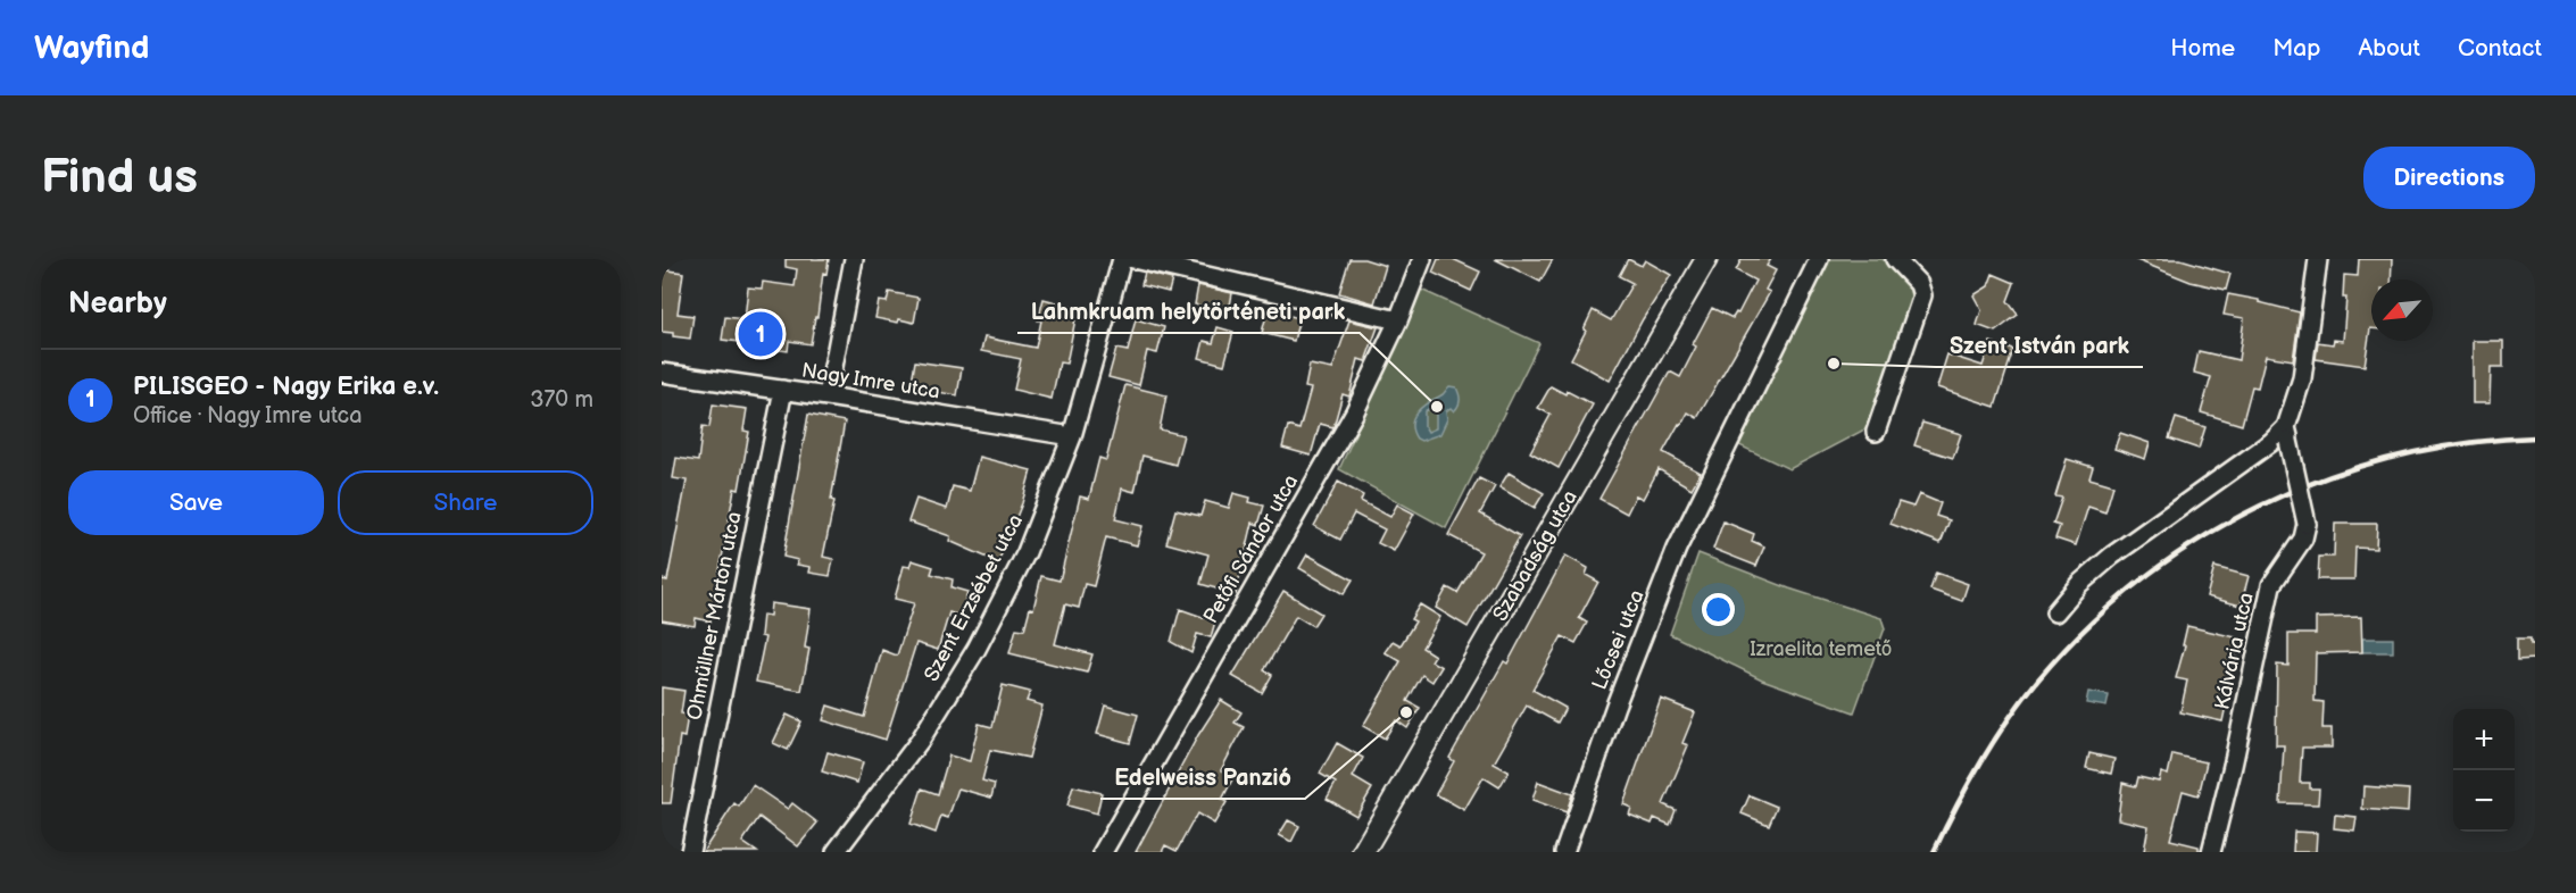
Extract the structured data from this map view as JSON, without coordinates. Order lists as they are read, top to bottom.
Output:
{
  "streets": {
    "street": [
      "Nagy Imre utca",
      "Petőfi Sándor utca",
      "Szabadság utca",
      "Szent Erzsébet utca",
      "Ohmüllner Márton utca",
      "Lőcsei utca",
      "Kálvária utca"
    ]
  },
  "crossings": [
    ["Nagy Imre utca", "Szent Erzsébet utca"],
    ["Nagy Imre utca", "Ohmüllner Márton utca"]
  ],
  "parks": ["Izraelita temető"],
  "places": ["Szent István park", "Lahmkruam helytörténeti park", "Edelweiss Panzió"],
  "north": "bottom left",
  "page": {
    "header": "Wayfind",
    "nav": [
      "Home",
      "Map",
      "About",
      "Contact"
    ],
    "buttons": [
      "Directions",
      ["Save", "Share"]
    ],
    "title": "Find us",
    "heading": "Nearby",
    "pins": "1",
    "list": [
      {
        "mark": "1",
        "name": "PILISGEO - Nagy Erika e.v.",
        "note": "Office · Nagy Imre utca",
        "value": "370 m"
      }
    ],
    "map_buttons": ["+", "−"]
  }
}
